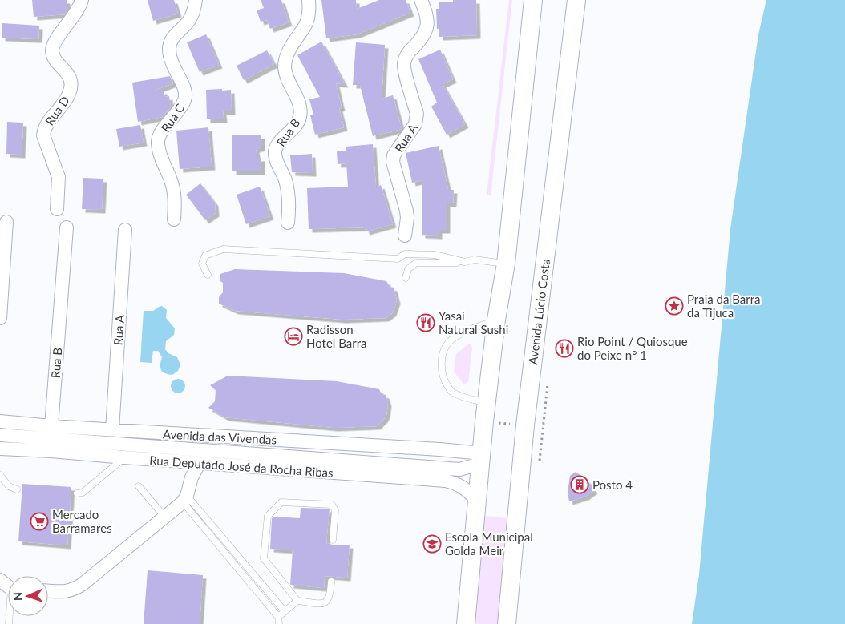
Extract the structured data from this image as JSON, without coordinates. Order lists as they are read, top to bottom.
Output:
{
  "streets": {
    "main road": ["Avenida Lúcio Costa"],
    "street": [
      "Rua D",
      "Rua C",
      "Rua B",
      "Rua A",
      "Avenida das Vivendas",
      "Rua Deputado José da Rocha Ribas"
    ]
  },
  "crossings": [
    ["Rua B", "Avenida das Vivendas"],
    ["Rua A", "Avenida das Vivendas"],
    ["Avenida das Vivendas", "Rua Deputado José da Rocha Ribas"]
  ],
  "places": {
    "place": ["Praia da Barra da Tijuca"],
    "restaurant": ["Yasai Natural Sushi", "Rio Point / Quiosque do Peixe n° 1"],
    "hotel": ["Radisson Hotel Barra"],
    "building": ["Posto 4"],
    "supermarket": ["Mercado Barramares"],
    "school or university": ["Escola Municipal Golda Meir"]
  },
  "north": "left"
}
